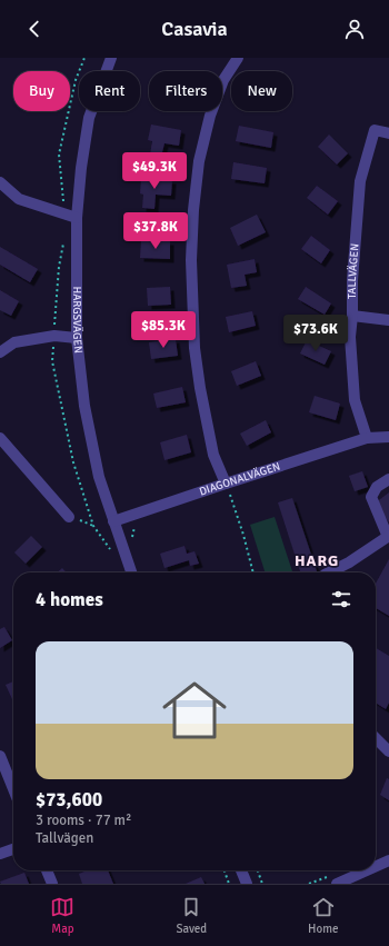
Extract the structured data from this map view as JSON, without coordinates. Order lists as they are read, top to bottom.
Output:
{
  "streets": {
    "street": ["TALLVÄGEN", "HARGSVÄGEN", "DIAGONALVÄGEN"]
  },
  "crossings": [
    ["TALLVÄGEN", "DIAGONALVÄGEN"],
    ["HARGSVÄGEN", "DIAGONALVÄGEN"]
  ],
  "districts": ["HARG"],
  "page": {
    "header": "Casavia",
    "chip": [
      "Buy",
      "Rent",
      "Filters",
      "New"
    ],
    "price": [
      "$49.3K",
      "$37.8K",
      "$85.3K",
      "$73.6K"
    ],
    "heading": "4 homes",
    "list": [
      {
        "name": "$73,600",
        "note": "3 rooms · 77 m² · Tallvägen"
      }
    ],
    "tabs": ["Map", "Saved", "Home"]
  }
}
